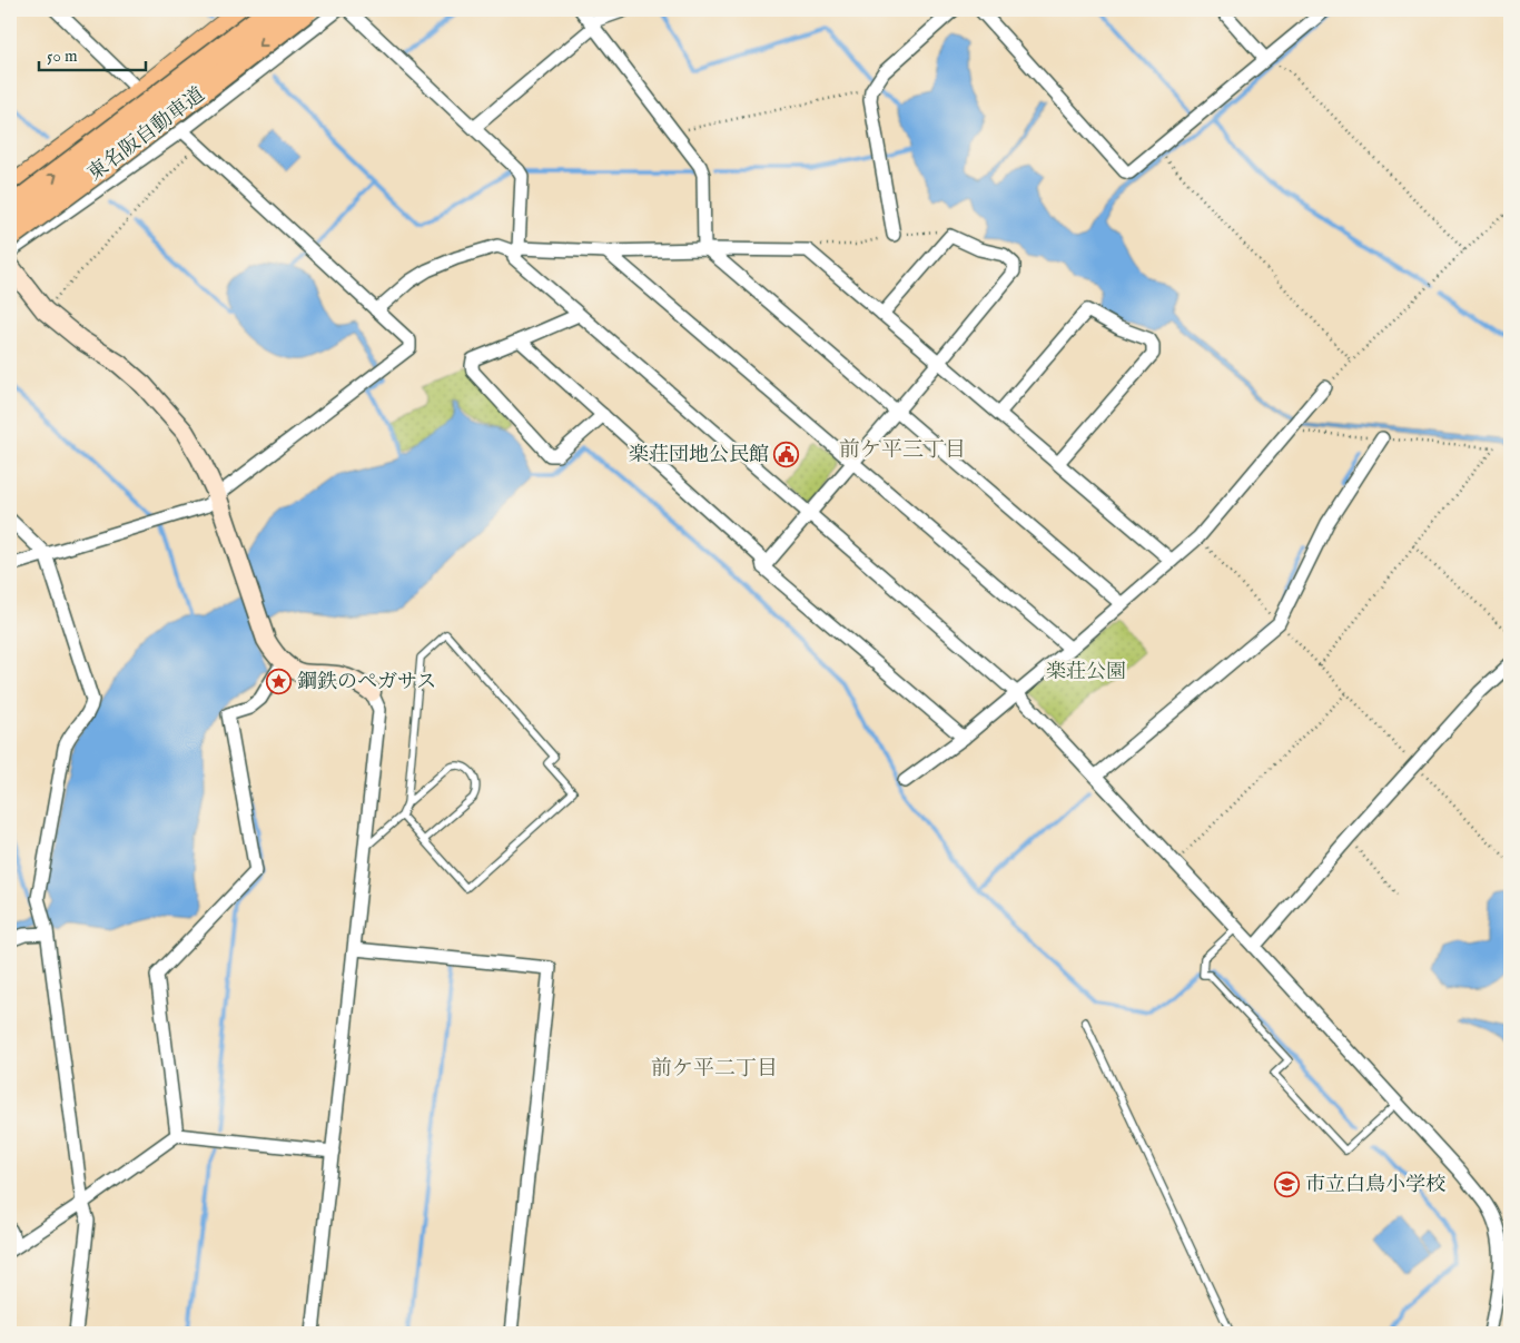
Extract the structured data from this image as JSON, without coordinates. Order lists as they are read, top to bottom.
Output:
{
  "streets": {
    "highway": ["東名阪自動車道"]
  },
  "districts": ["前ケ平三丁目", "前ケ平二丁目"],
  "parks": ["楽荘公園"],
  "places": {
    "public building": ["楽荘団地公民館"],
    "place": ["鋼鉄のペガサス"],
    "school or university": ["市立白鳥小学校"]
  },
  "scale_bar": "50 m"
}
